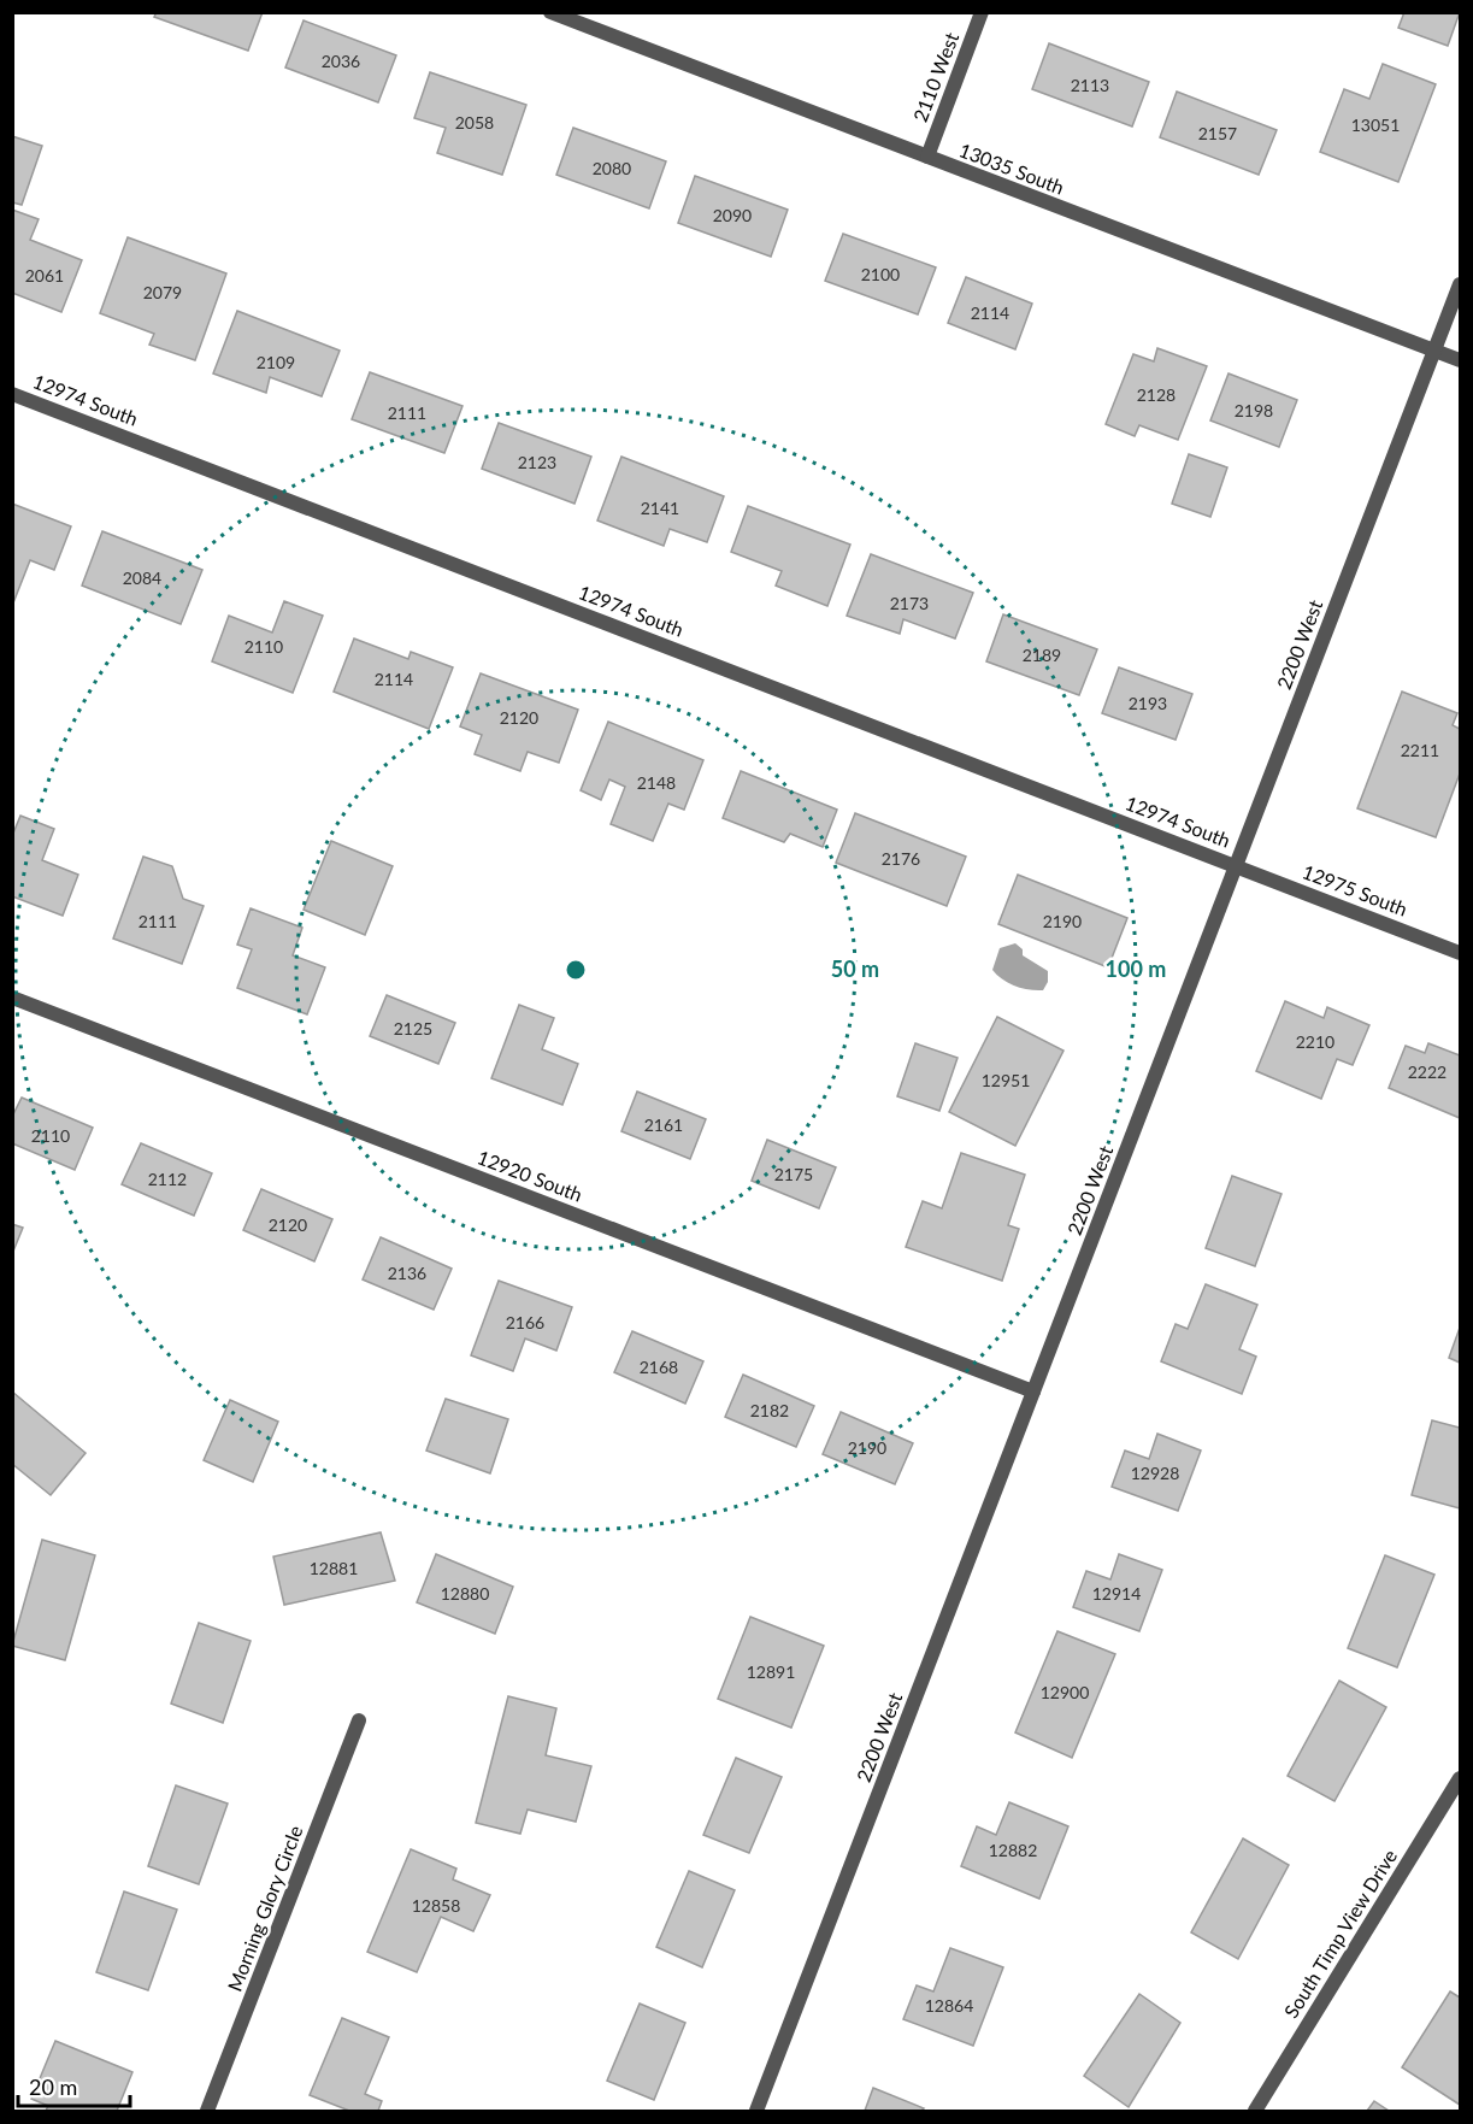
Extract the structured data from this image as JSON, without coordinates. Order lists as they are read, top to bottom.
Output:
{
  "streets": {
    "street": [
      "2110 West",
      "13035 South",
      "12974 South",
      "2200 West",
      "12975 South",
      "12920 South",
      "Morning Glory Circle",
      "South Timp View Drive"
    ]
  },
  "crossings": [
    ["2110 West", "13035 South"],
    ["13035 South", "2200 West"],
    ["12974 South", "2200 West"],
    ["12974 South", "12975 South"],
    ["2200 West", "12975 South"],
    ["2200 West", "12920 South"]
  ],
  "house_numbers": [
    "2036",
    "2113",
    "2058",
    "13051",
    "2157",
    "2080",
    "2090",
    "2100",
    "2061",
    "2079",
    "2114",
    "2109",
    "2128",
    "2198",
    "2111",
    "2123",
    "2141",
    "2084",
    "2173",
    "2110",
    "2189",
    "2114",
    "2193",
    "2120",
    "2211",
    "2148",
    "2176",
    "2111",
    "2190",
    "2125",
    "2210",
    "2222",
    "12951",
    "2161",
    "2110",
    "2175",
    "2112",
    "2120",
    "2136",
    "2166",
    "2168",
    "2182",
    "2190",
    "12928",
    "12881",
    "12880",
    "12914",
    "12891",
    "12900",
    "12882",
    "12858",
    "12864"
  ],
  "scale_bar": "20 m",
  "rings": ["50 m", "100 m"]
}
